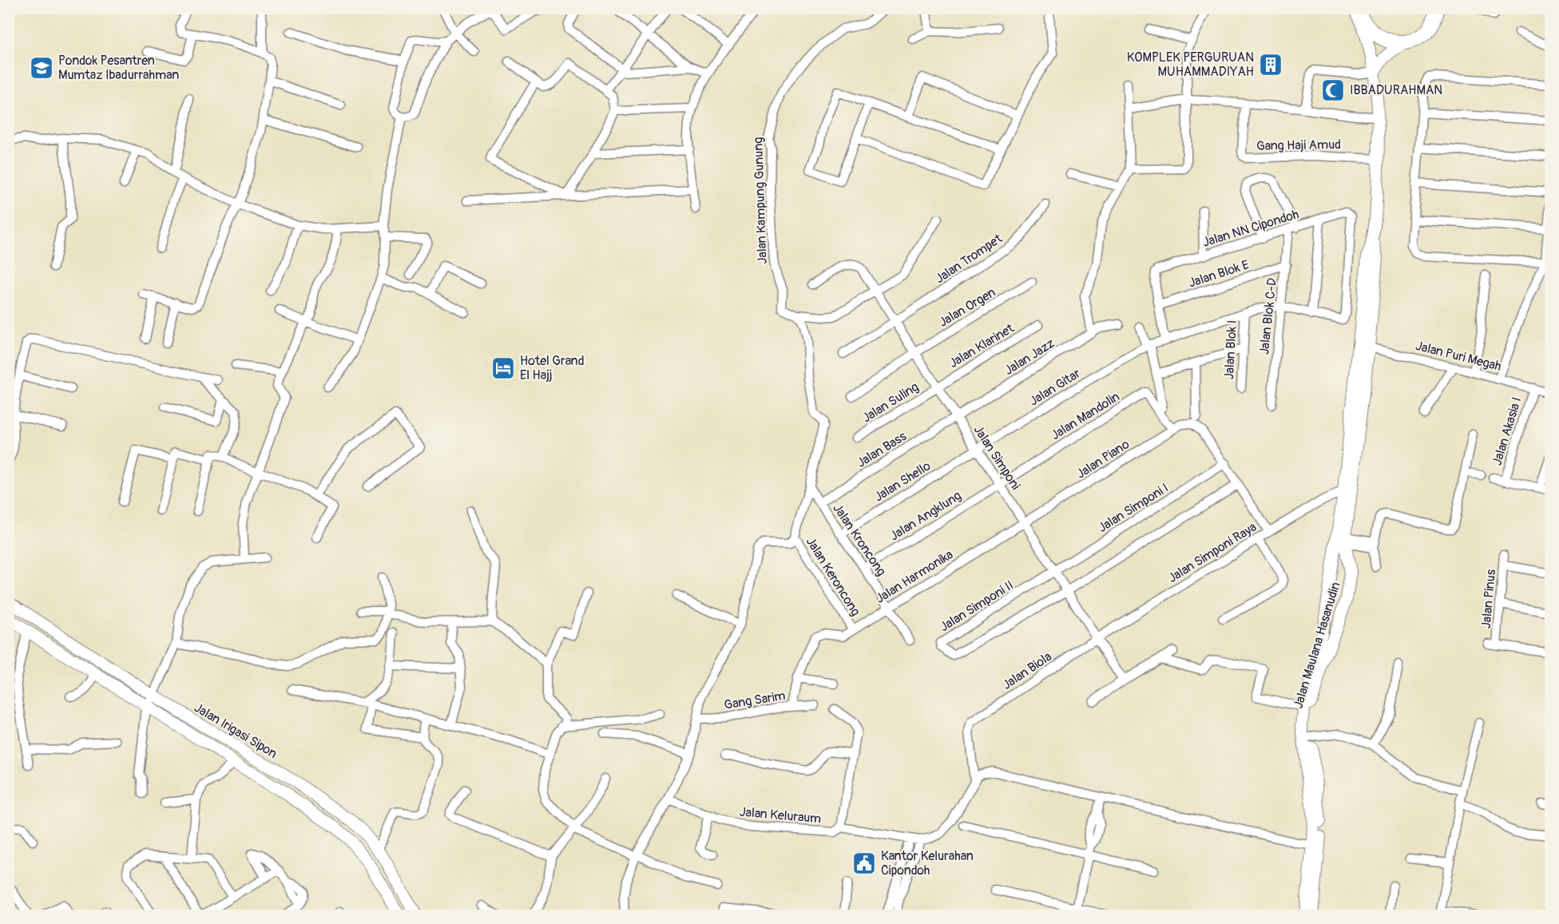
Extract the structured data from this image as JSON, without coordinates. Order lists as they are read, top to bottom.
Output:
{
  "streets": {
    "street": [
      "Gang Haji Amud",
      "Jalan Kampung Gunung",
      "Jalan NN Cipondoh",
      "Jalan Trompet",
      "Jalan Blok E",
      "Jalan Orgen",
      "Jalan Blok C-D",
      "Jalan Klarinet",
      "Jalan Blok I",
      "Jalan Puri Megah",
      "Jalan Jazz",
      "Jalan Gitar",
      "Jalan Suling",
      "Jalan Mandolin",
      "Jalan Akasia I",
      "Jalan Bass",
      "Jalan Simponi",
      "Jalan Piano",
      "Jalan Shello",
      "Jalan Simponi I",
      "Jalan Angklung",
      "Jalan Kroncong",
      "Jalan Simponi Raya",
      "Jalan Keroncong",
      "Jalan Harmonika",
      "Jalan Pinus",
      "Jalan Simponi II",
      "Jalan Maulana Hasanudin",
      "Jalan Biola",
      "Gang Sarim",
      "Jalan Irigasi Sipon",
      "Jalan Keluraum"
    ]
  },
  "crossings": [
    ["Gang Haji Amud", "Jalan Maulana Hasanudin"],
    ["Jalan Kampung Gunung", "Jalan Kroncong"],
    ["Jalan NN Cipondoh", "Jalan Blok E"],
    ["Jalan NN Cipondoh", "Jalan Blok C-D"],
    ["Jalan Trompet", "Jalan Simponi"],
    ["Jalan Blok E", "Jalan Blok C-D"],
    ["Jalan Orgen", "Jalan Simponi"],
    ["Jalan Blok C-D", "Jalan Gitar"],
    ["Jalan Klarinet", "Jalan Suling"],
    ["Jalan Klarinet", "Jalan Simponi"],
    ["Jalan Blok I", "Jalan Gitar"],
    ["Jalan Puri Megah", "Jalan Akasia I"],
    ["Jalan Puri Megah", "Jalan Maulana Hasanudin"],
    ["Jalan Jazz", "Jalan Bass"],
    ["Jalan Jazz", "Jalan Simponi"],
    ["Jalan Gitar", "Jalan Simponi"],
    ["Jalan Gitar", "Jalan Shello"],
    ["Jalan Suling", "Jalan Simponi"],
    ["Jalan Mandolin", "Jalan Simponi"],
    ["Jalan Mandolin", "Jalan Piano"],
    ["Jalan Mandolin", "Jalan Angklung"],
    ["Jalan Bass", "Jalan Simponi"],
    ["Jalan Bass", "Jalan Kroncong"],
    ["Jalan Simponi", "Jalan Piano"],
    ["Jalan Simponi", "Jalan Shello"],
    ["Jalan Simponi", "Jalan Simponi I"],
    ["Jalan Simponi", "Jalan Angklung"],
    ["Jalan Simponi", "Jalan Simponi Raya"],
    ["Jalan Simponi", "Jalan Harmonika"],
    ["Jalan Simponi", "Jalan Simponi II"],
    ["Jalan Simponi", "Jalan Biola"],
    ["Jalan Piano", "Jalan Harmonika"],
    ["Jalan Shello", "Jalan Kroncong"],
    ["Jalan Simponi I", "Jalan Simponi II"],
    ["Jalan Angklung", "Jalan Kroncong"],
    ["Jalan Kroncong", "Jalan Harmonika"],
    ["Jalan Simponi Raya", "Jalan Maulana Hasanudin"],
    ["Jalan Simponi Raya", "Jalan Biola"],
    ["Jalan Keroncong", "Jalan Harmonika"]
  ],
  "places": {
    "building": ["KOMPLEK PERGURUAN MUHAMMADIYAH"],
    "school or university": ["Pondok Pesantren Mumtaz Ibadurrahman"],
    "mosque": ["IBBADURAHMAN"],
    "hotel": ["Hotel Grand El Hajj"],
    "public building": ["Kantor Kelurahan Cipondoh"]
  }
}
